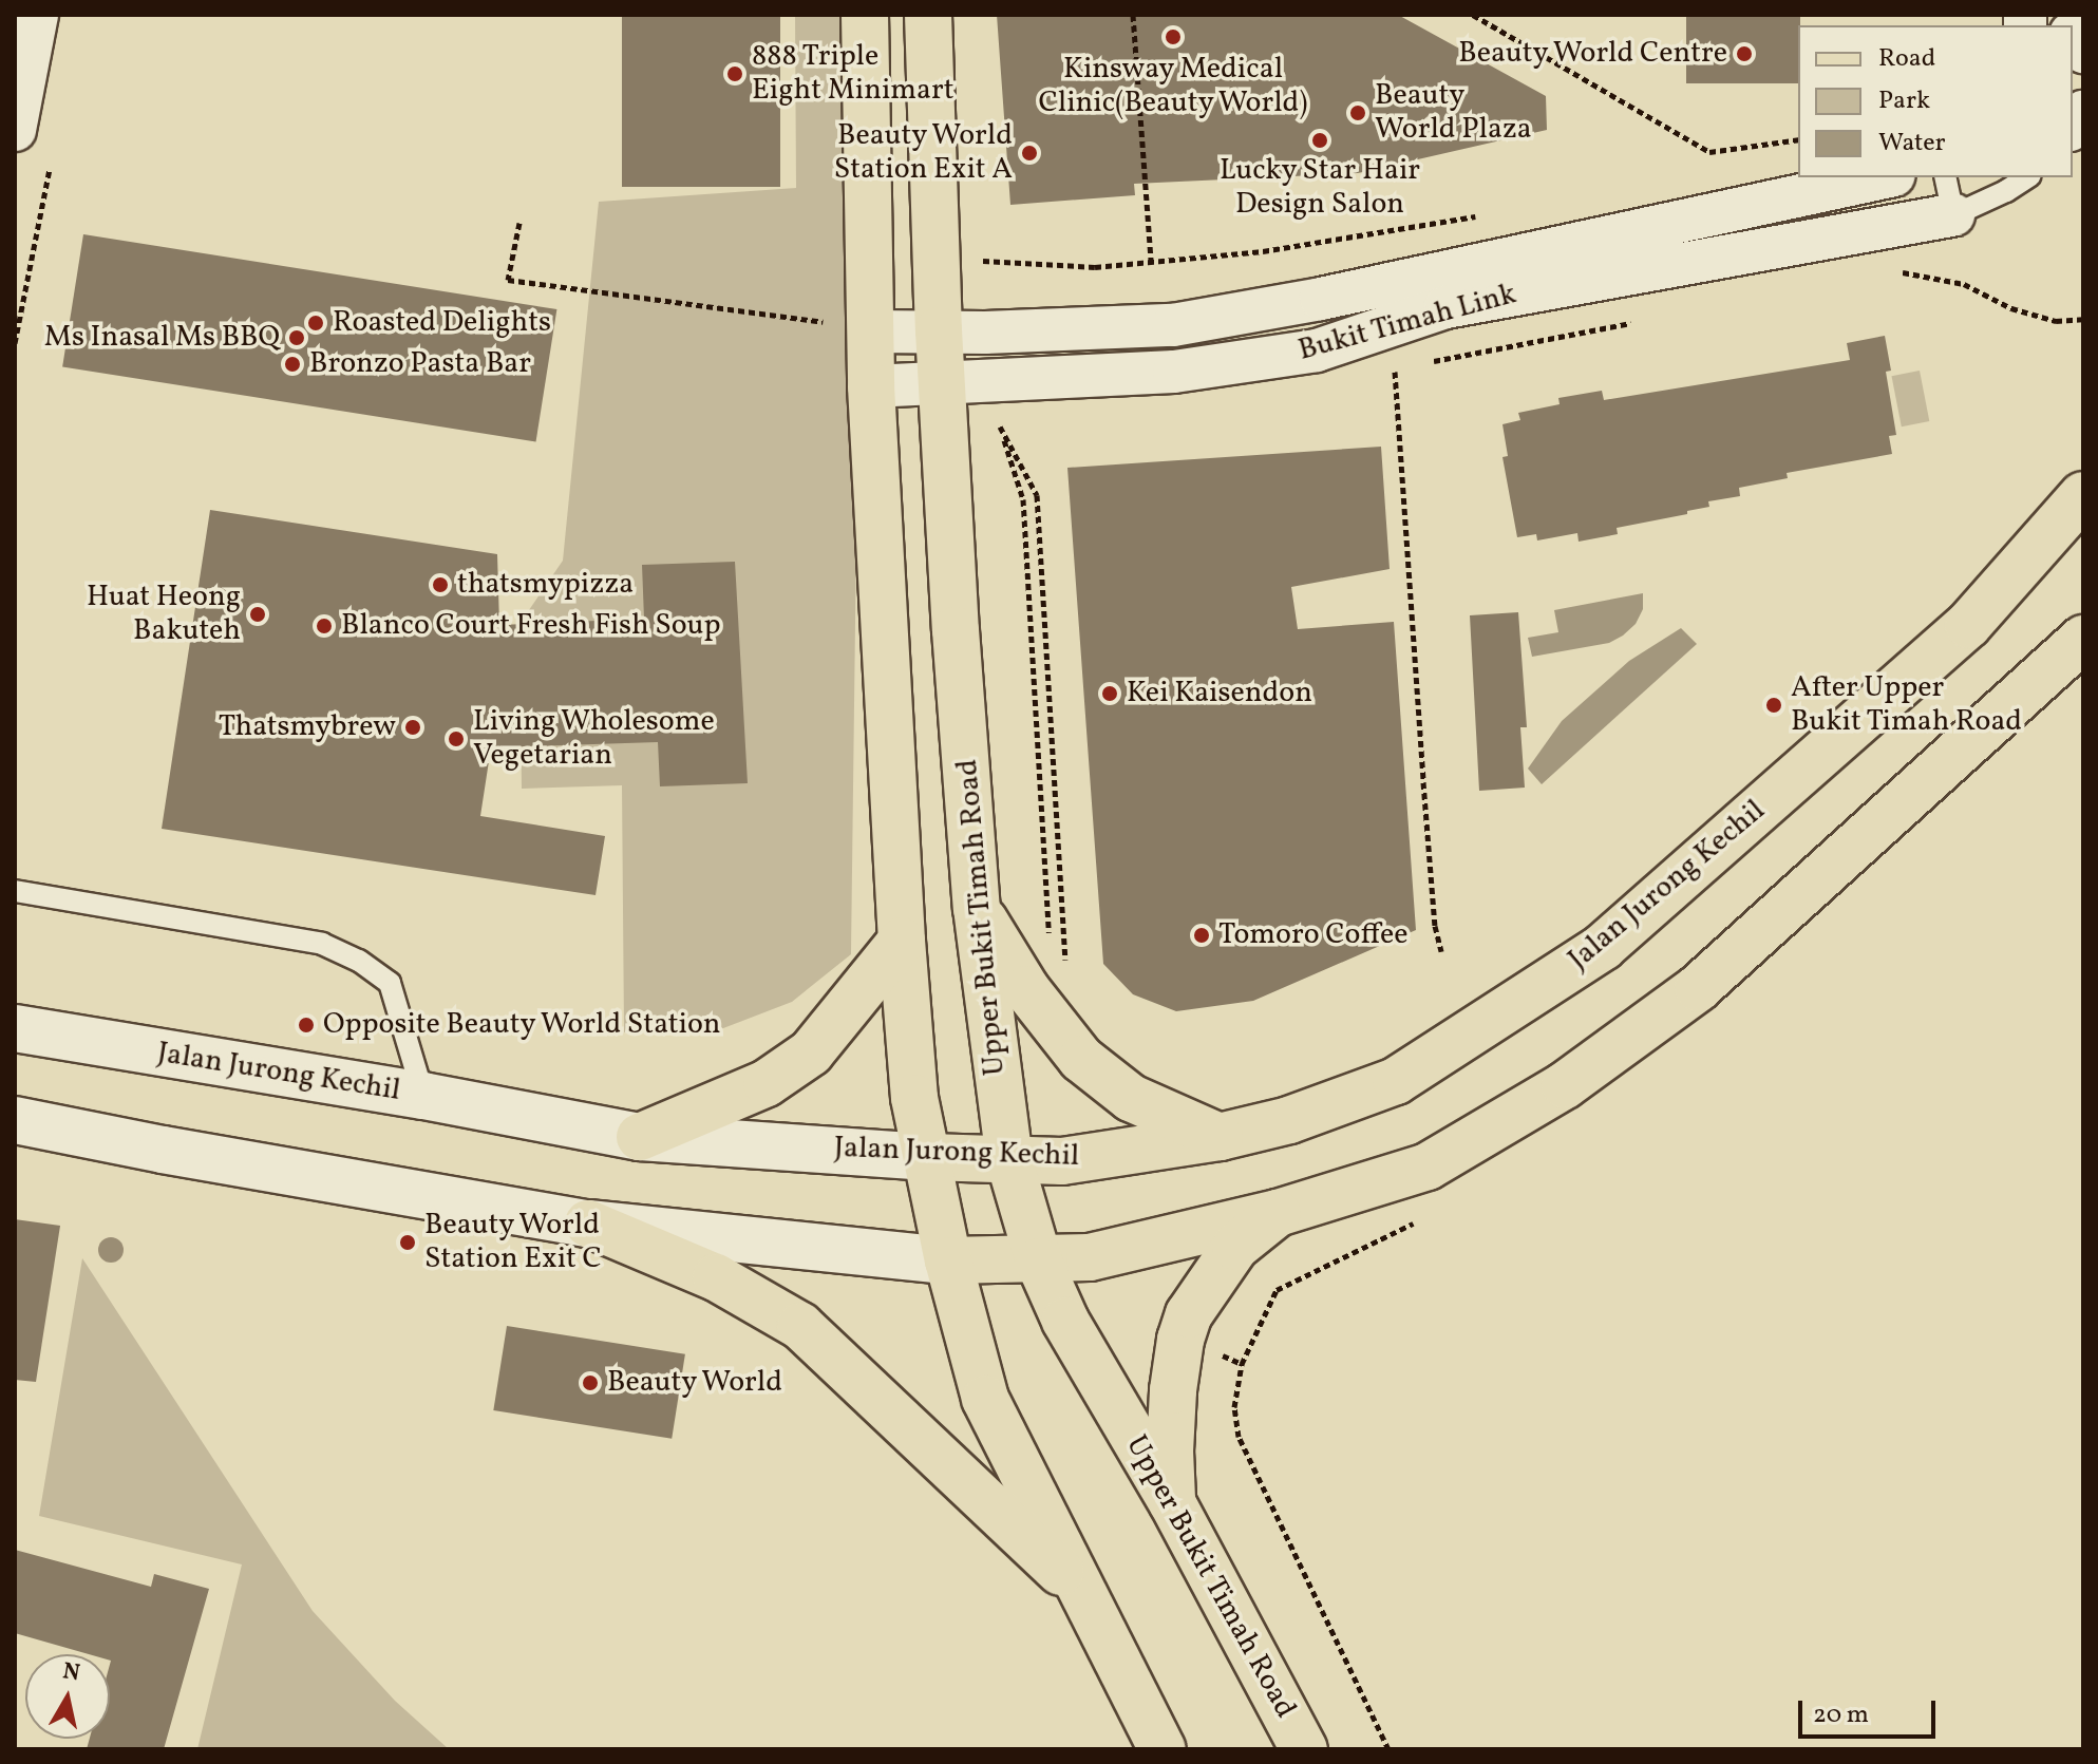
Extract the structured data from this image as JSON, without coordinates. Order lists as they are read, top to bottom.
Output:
{
  "streets": {
    "main road": ["Jalan Jurong Kechil", "Upper Bukit Timah Road"],
    "street": ["Bukit Timah Link"]
  },
  "crossings": [
    ["Bukit Timah Link", "Upper Bukit Timah Road"],
    ["Jalan Jurong Kechil", "Upper Bukit Timah Road"]
  ],
  "places": [
    "Kinsway Medical Clinic(Beauty World)",
    "Beauty World Centre",
    "888 Triple Eight Minimart",
    "Beauty World Plaza",
    "Lucky Star Hair Design Salon",
    "Beauty World Station Exit A",
    "Roasted Delights",
    "Ms Inasal Ms BBQ",
    "Bronzo Pasta Bar",
    "thatsmypizza",
    "Huat Heong Bakuteh",
    "Blanco Court Fresh Fish Soup",
    "Kei Kaisendon",
    "After Upper Bukit Timah Road",
    "Thatsmybrew",
    "Living Wholesome Vegetarian",
    "Tomoro Coffee",
    "Opposite Beauty World Station",
    "Beauty World Station Exit C",
    "Beauty World"
  ],
  "legend": ["Road", "Park", "Water"],
  "scale_bar": "20 m",
  "north": "top"
}
